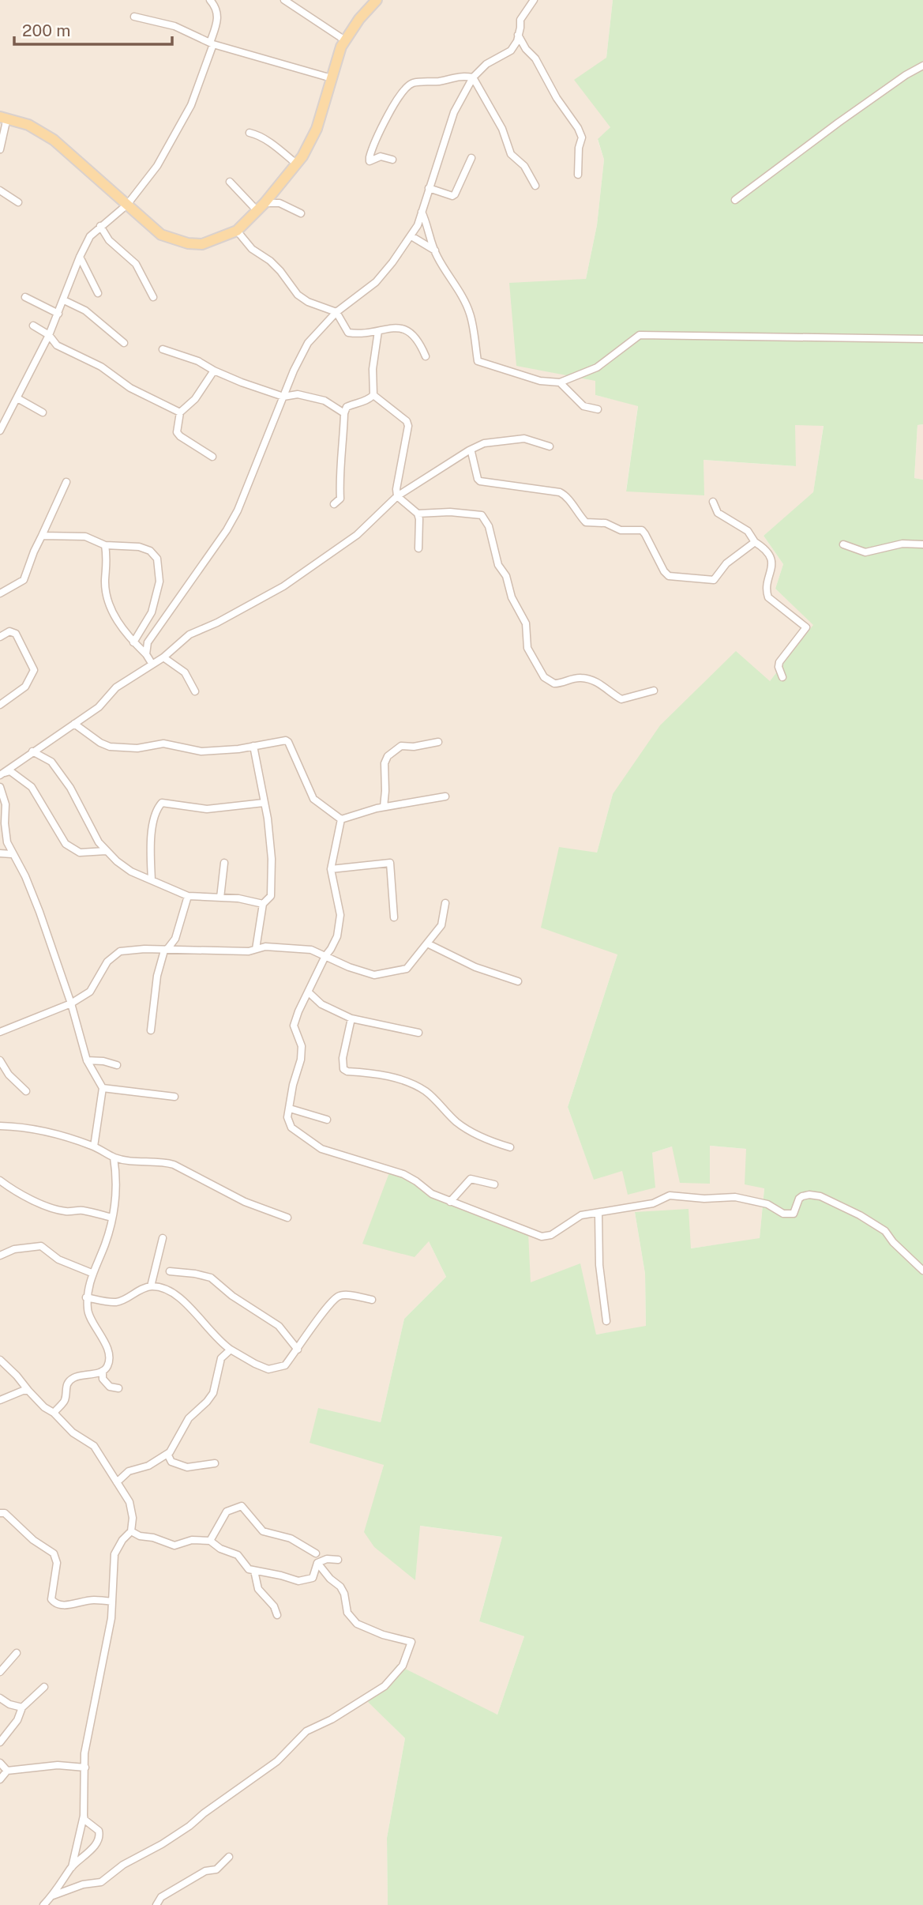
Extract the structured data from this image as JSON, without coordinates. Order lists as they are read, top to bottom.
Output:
{
  "scale_bar": "200 m"
}
